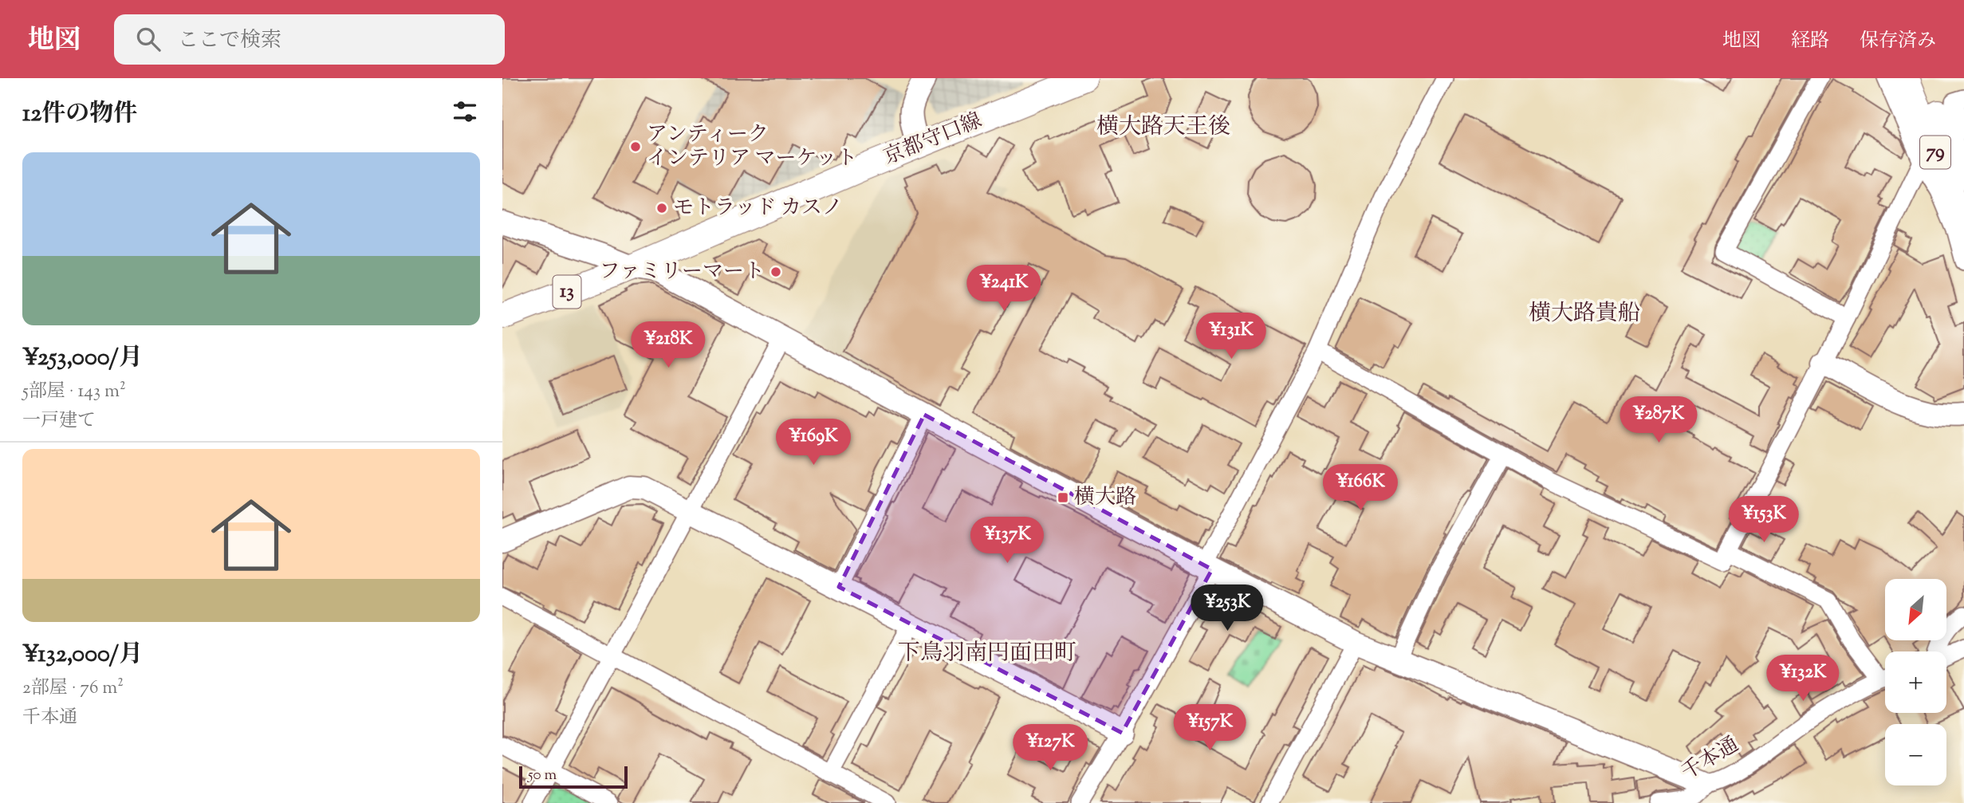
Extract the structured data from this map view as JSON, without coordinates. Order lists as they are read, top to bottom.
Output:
{
  "streets": {
    "main road": ["京都守口線", "79", "13"],
    "street": ["千本通"]
  },
  "districts": ["横大路天王後", "横大路貴船", "下鳥羽南円面田町"],
  "places": {
    "other": ["アンティーク インテリア マーケット", "モトラッド カスノ", "ファミリーマート"],
    "transit": ["横大路"]
  },
  "scale_bar": "50 m",
  "north": "bottom left",
  "page": {
    "header": "地図",
    "search": "ここで検索",
    "nav": ["地図", "経路", "保存済み"],
    "heading": "12件の物件",
    "list": [
      {
        "name": "¥253,000/月",
        "note": "5部屋 · 143 m² · 一戸建て"
      },
      {
        "name": "¥132,000/月",
        "note": "2部屋 · 76 m² · 千本通"
      }
    ],
    "price": [
      "¥241K",
      "¥131K",
      "¥218K",
      "¥287K",
      "¥169K",
      "¥166K",
      "¥153K",
      "¥137K",
      "¥253K",
      "¥132K",
      "¥157K",
      "¥127K"
    ],
    "map_buttons": ["+", "−"],
    "scale": "50 m"
  }
}
